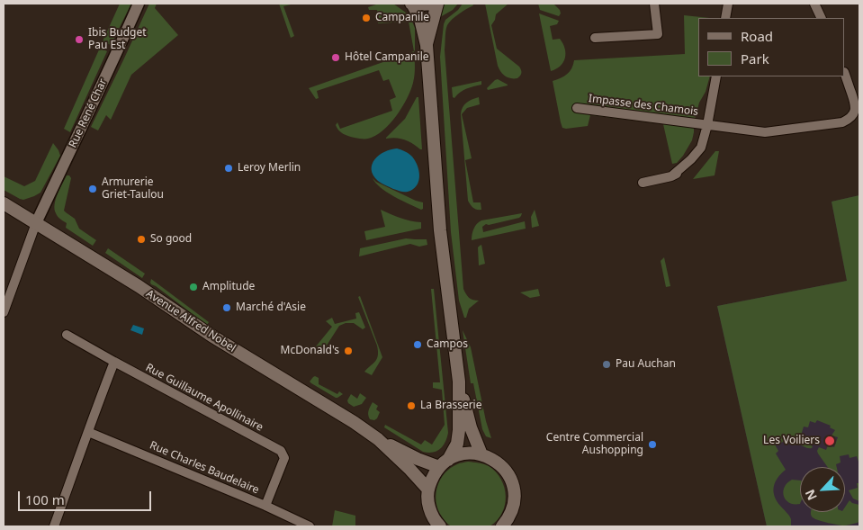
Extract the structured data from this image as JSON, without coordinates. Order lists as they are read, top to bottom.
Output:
{
  "streets": {
    "main road": ["Avenue Alfred Nobel"],
    "street": [
      "Impasse des Chamois",
      "Rue René Char",
      "Rue Guillaume Apollinaire",
      "Rue Charles Baudelaire"
    ]
  },
  "crossings": [
    ["Rue René Char", "Avenue Alfred Nobel"],
    ["Rue Guillaume Apollinaire", "Rue Charles Baudelaire"]
  ],
  "places": [
    "Campanile",
    "Ibis Budget Pau Est",
    "Hôtel Campanile",
    "Leroy Merlin",
    "Armurerie Griet-Taulou",
    "So good",
    "Amplitude",
    "Marché d'Asie",
    "Campos",
    "McDonald's",
    "Pau Auchan",
    "La Brasserie",
    "Les Voiliers",
    "Centre Commercial Aushopping"
  ],
  "legend": ["Road", "Park"],
  "scale_bar": "100 m",
  "north": "bottom left"
}
